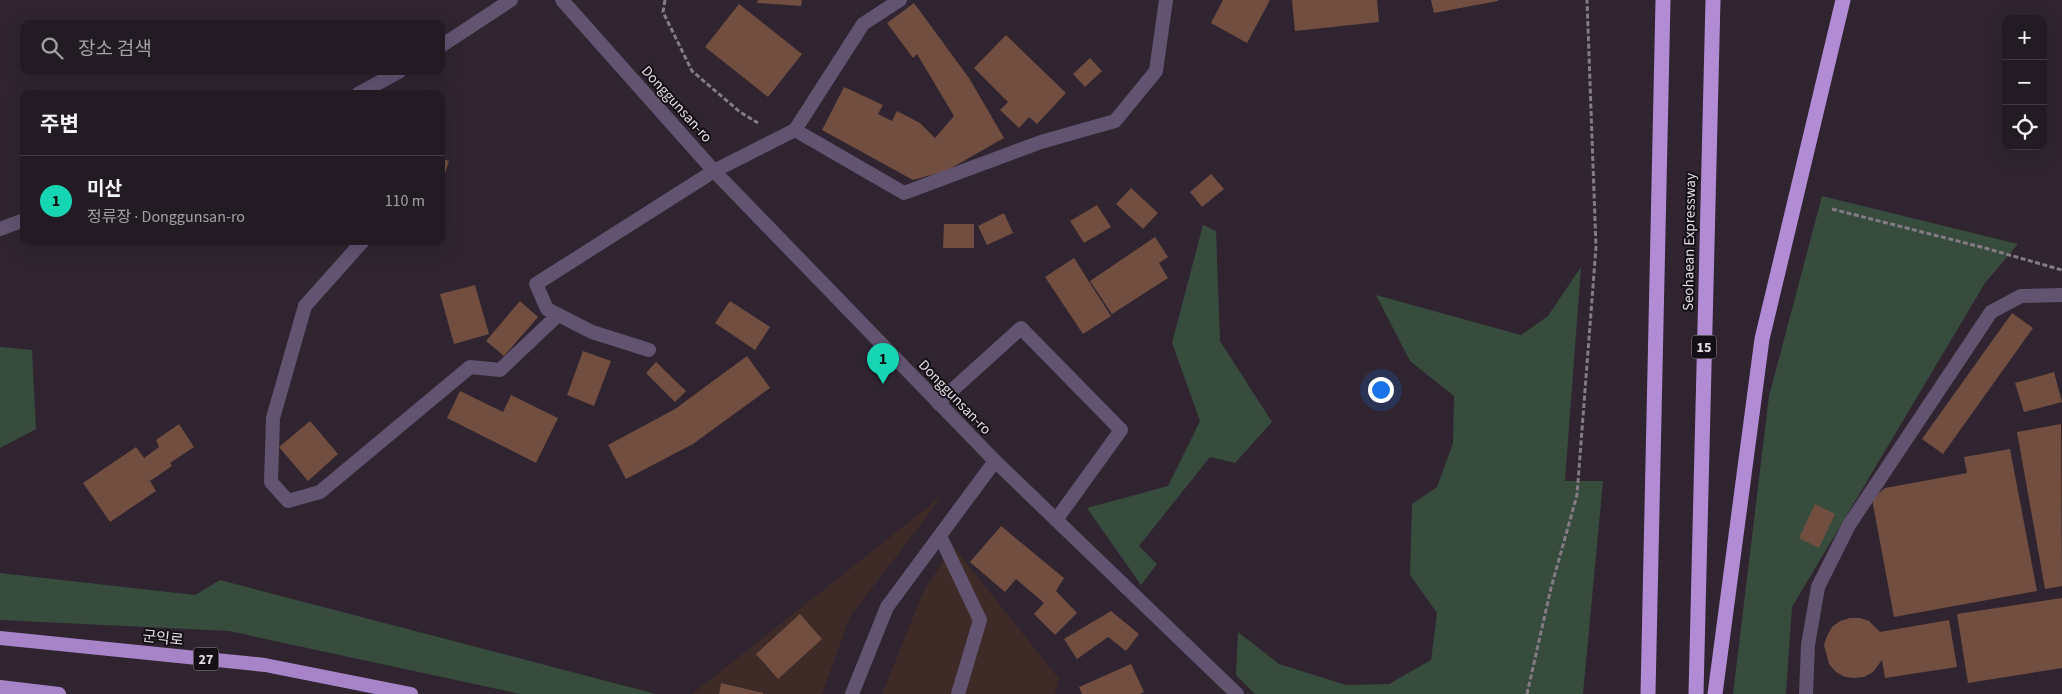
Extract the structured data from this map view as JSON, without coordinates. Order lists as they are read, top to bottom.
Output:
{
  "streets": {
    "highway": [
      "Seohaean Expressway",
      "15",
      "군익로",
      "27"
    ],
    "street": ["Donggunsan-ro"]
  },
  "page": {
    "map_buttons": ["+", "−"],
    "search": "장소 검색",
    "heading": "주변",
    "list": [
      {
        "mark": "1",
        "name": "미산",
        "note": "정류장 · Donggunsan-ro",
        "value": "110 m"
      }
    ],
    "pins": "1"
  }
}
